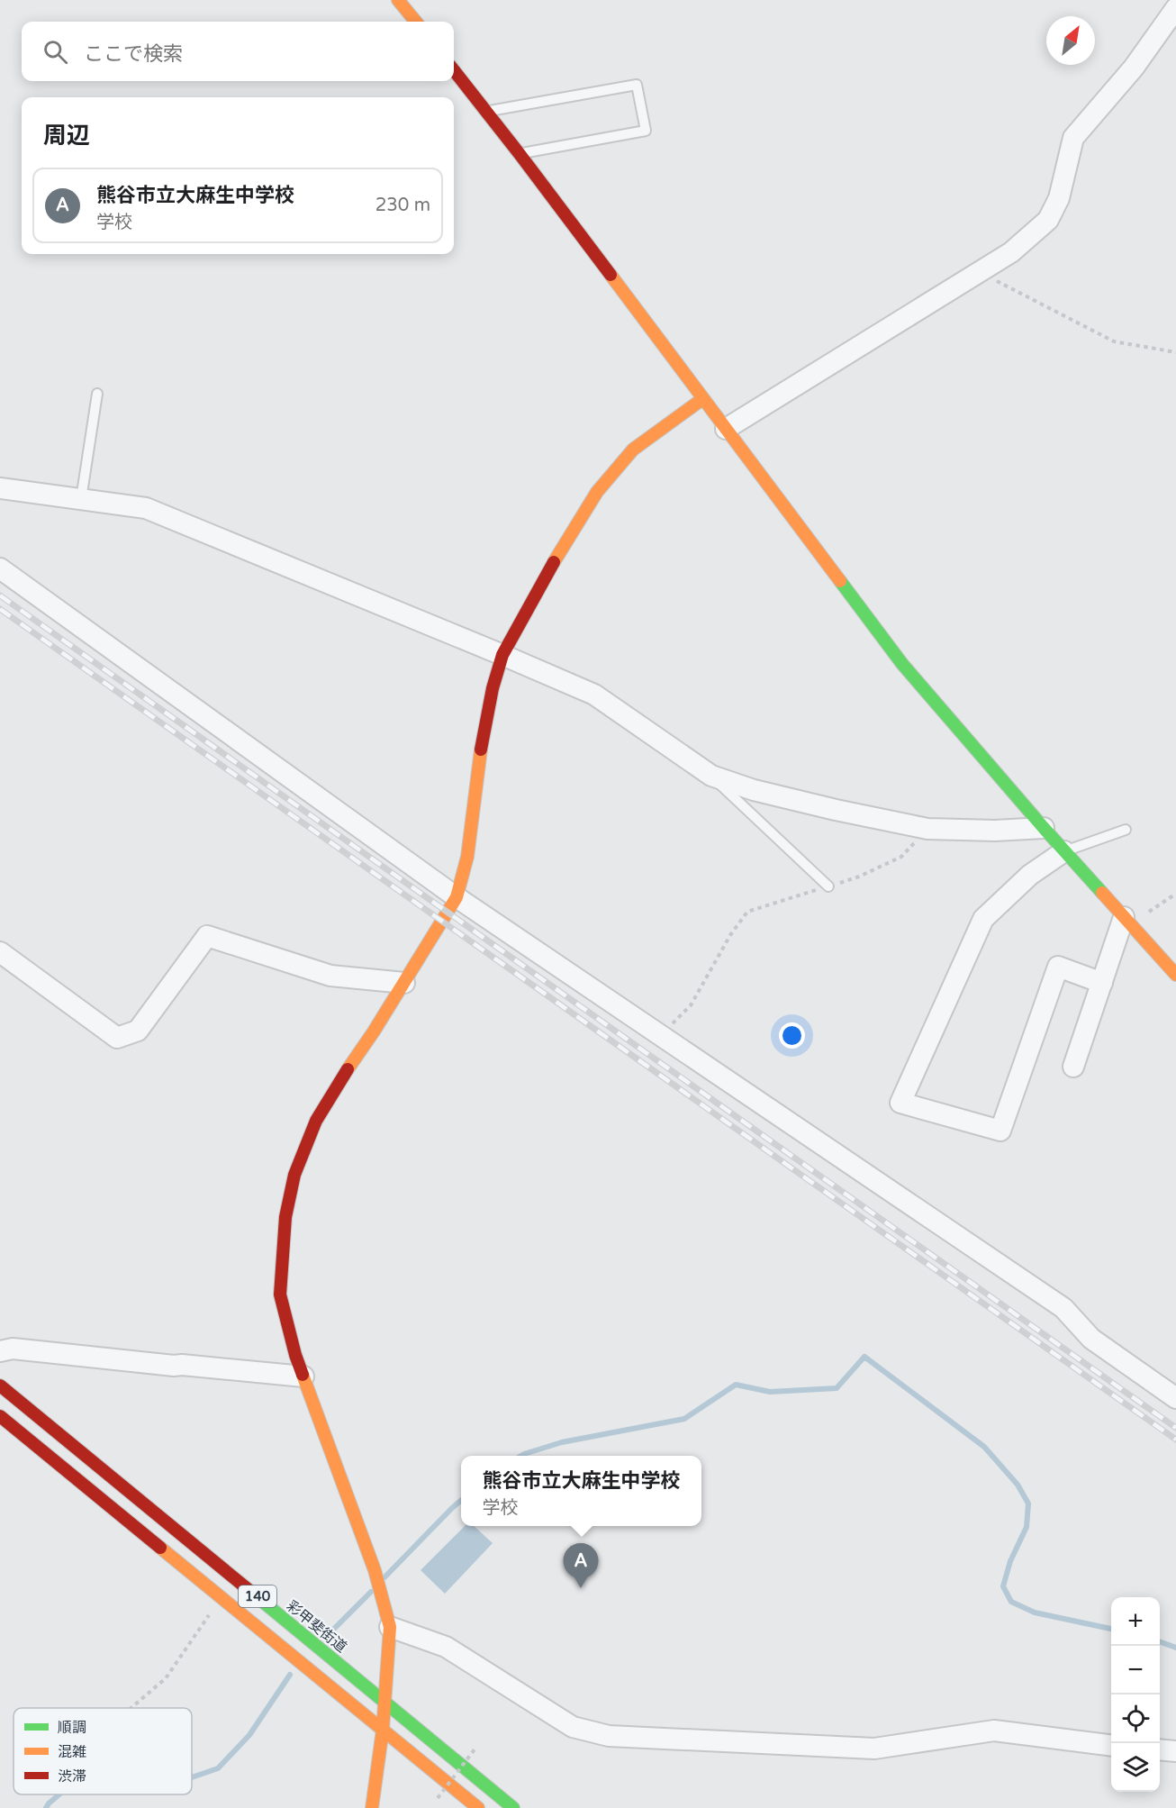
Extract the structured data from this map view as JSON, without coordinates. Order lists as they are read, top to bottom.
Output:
{
  "streets": {
    "main road": ["140", "彩甲斐街道"]
  },
  "legend": ["順調", "混雑", "渋滞"],
  "north": "top right",
  "page": {
    "search": "ここで検索",
    "heading": "周辺",
    "list": [
      {
        "mark": "A",
        "name": "熊谷市立大麻生中学校",
        "note": "学校",
        "value": "230 m"
      }
    ],
    "popup": ["熊谷市立大麻生中学校", "学校"],
    "pins": "A",
    "map_buttons": ["+", "−"]
  }
}
